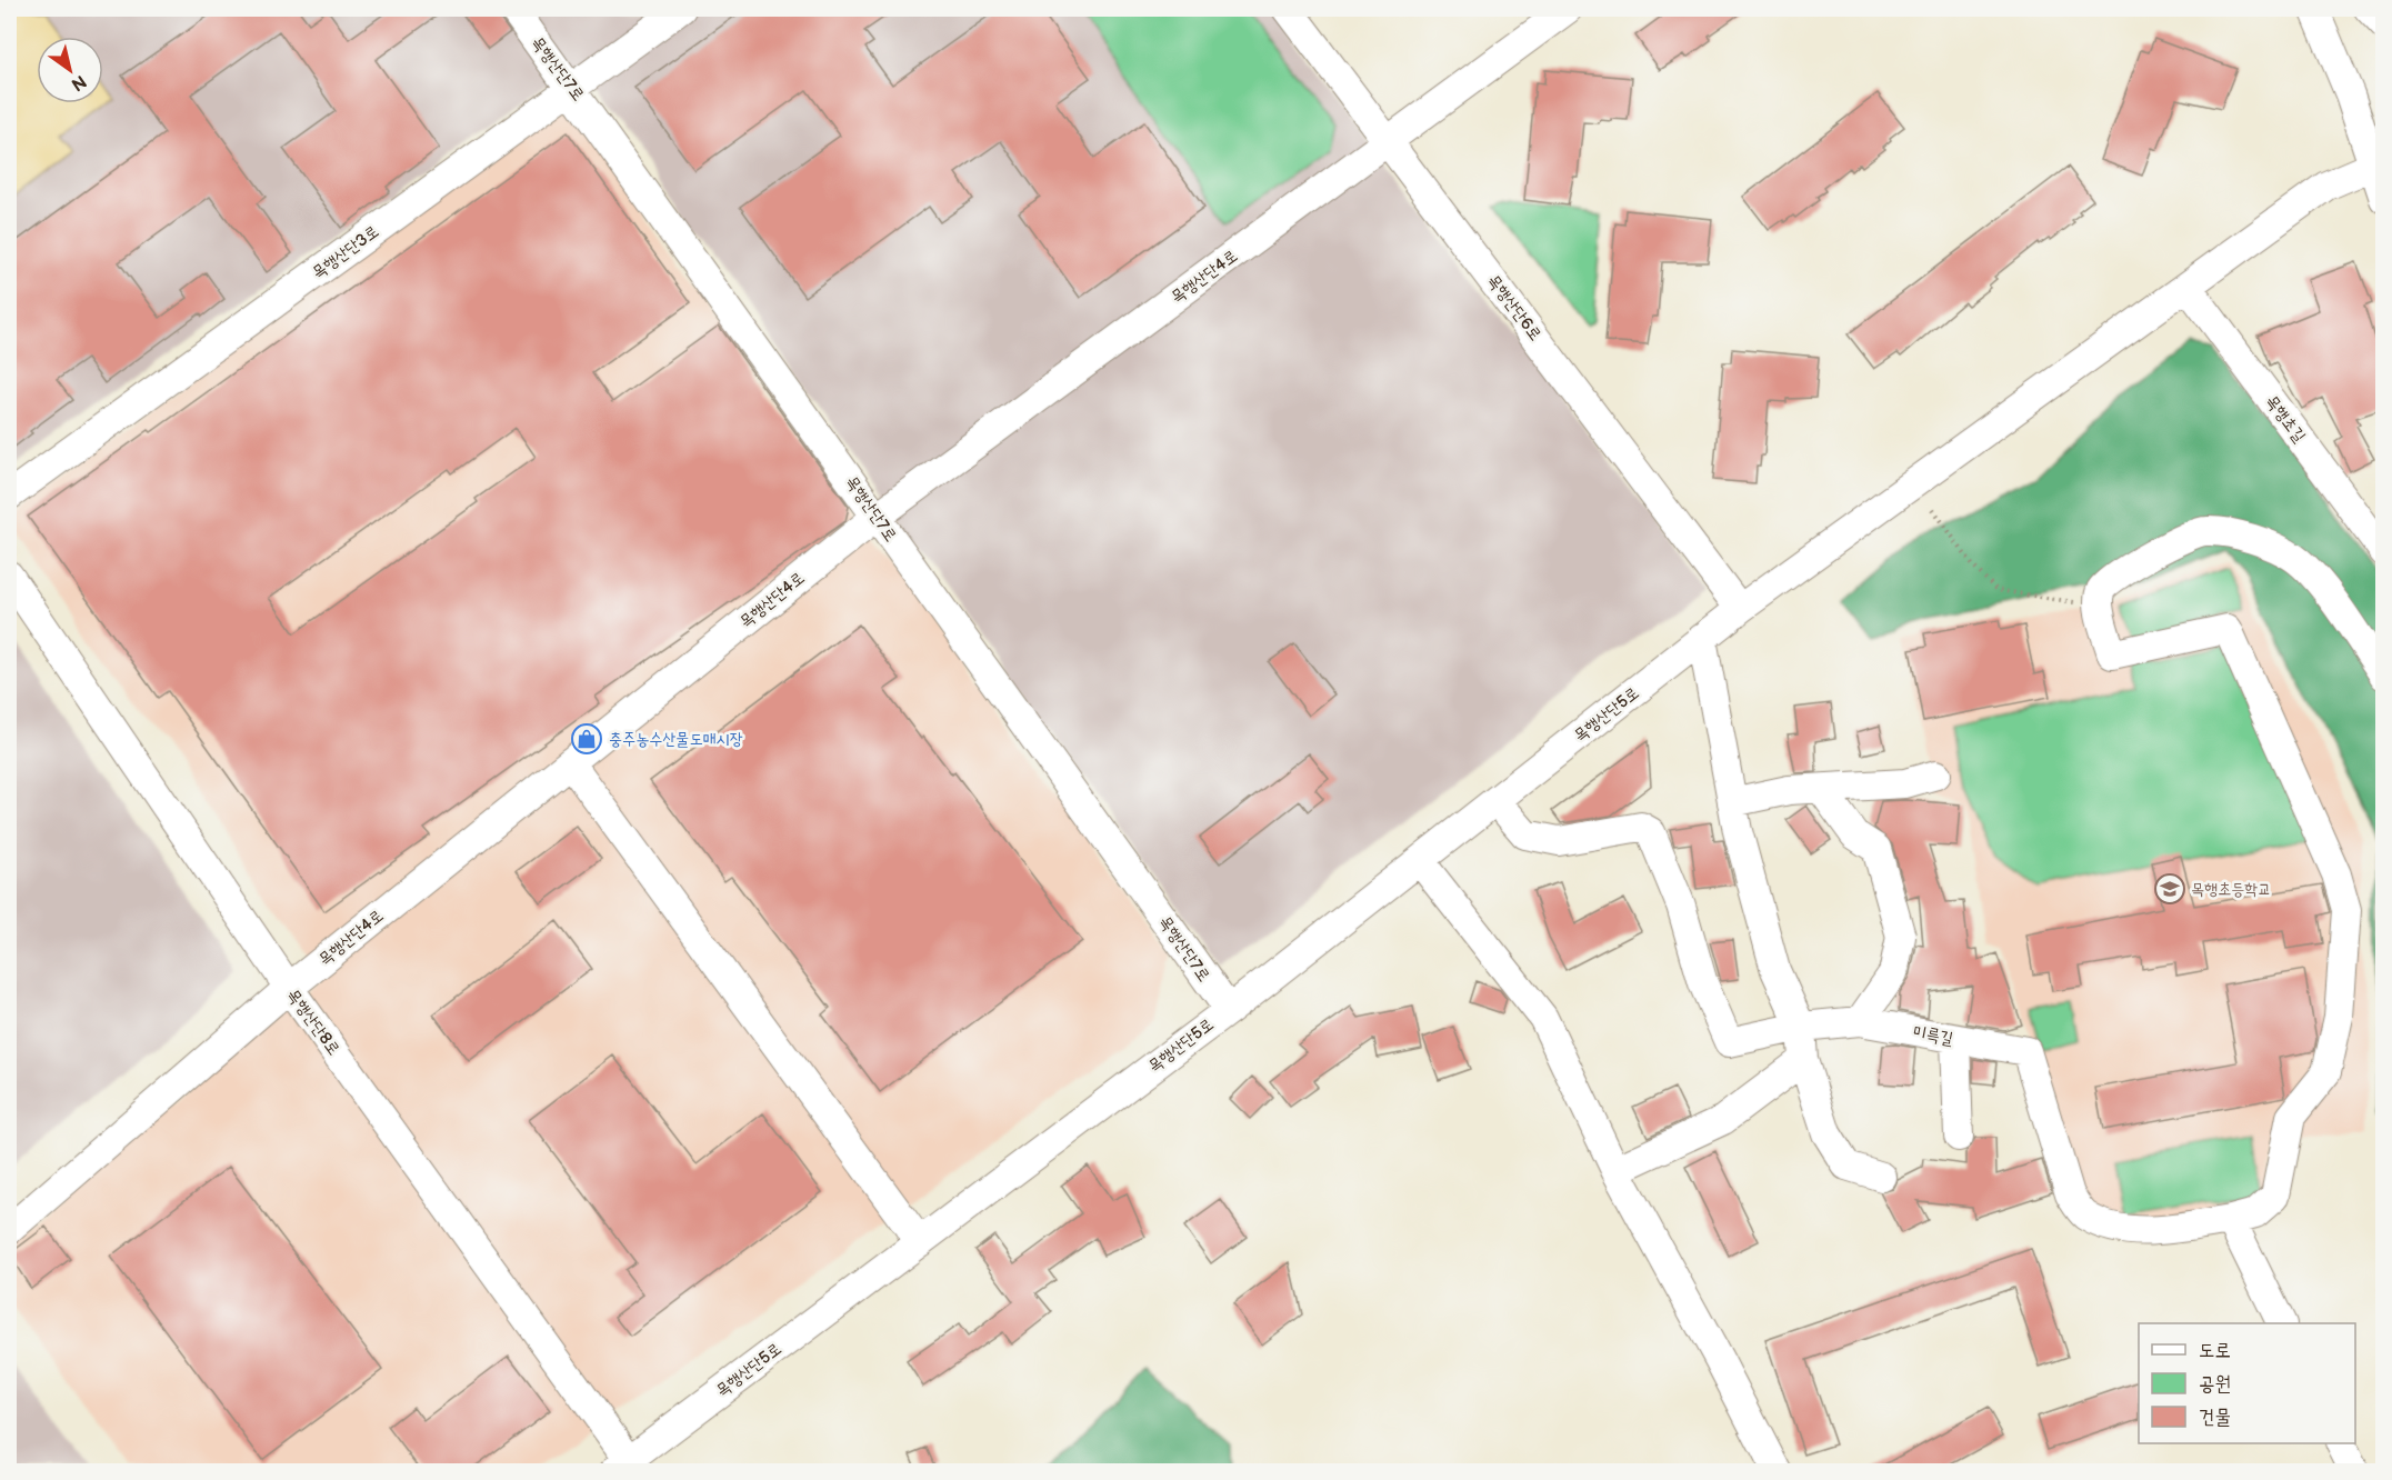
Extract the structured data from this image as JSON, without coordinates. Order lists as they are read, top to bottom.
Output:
{
  "streets": {
    "street": [
      "목행산단7로",
      "목행산단3로",
      "목행산단4로",
      "목행산단6로",
      "목행초길",
      "목행산단5로",
      "목행산단8로",
      "미륵길"
    ]
  },
  "crossings": [
    ["목행산단7로", "목행산단3로"],
    ["목행산단7로", "목행산단4로"],
    ["목행산단7로", "목행산단5로"],
    ["목행산단4로", "목행산단6로"],
    ["목행산단4로", "목행산단8로"],
    ["목행산단6로", "목행산단5로"],
    ["목행초길", "목행산단5로"],
    ["목행산단5로", "목행산단8로"],
    ["목행산단5로", "미륵길"]
  ],
  "places": {
    "shop": ["충주농수산물도매시장"],
    "school or university": ["목행초등학교"]
  },
  "legend": ["도로", "공원", "건물"],
  "north": "bottom right"
}
